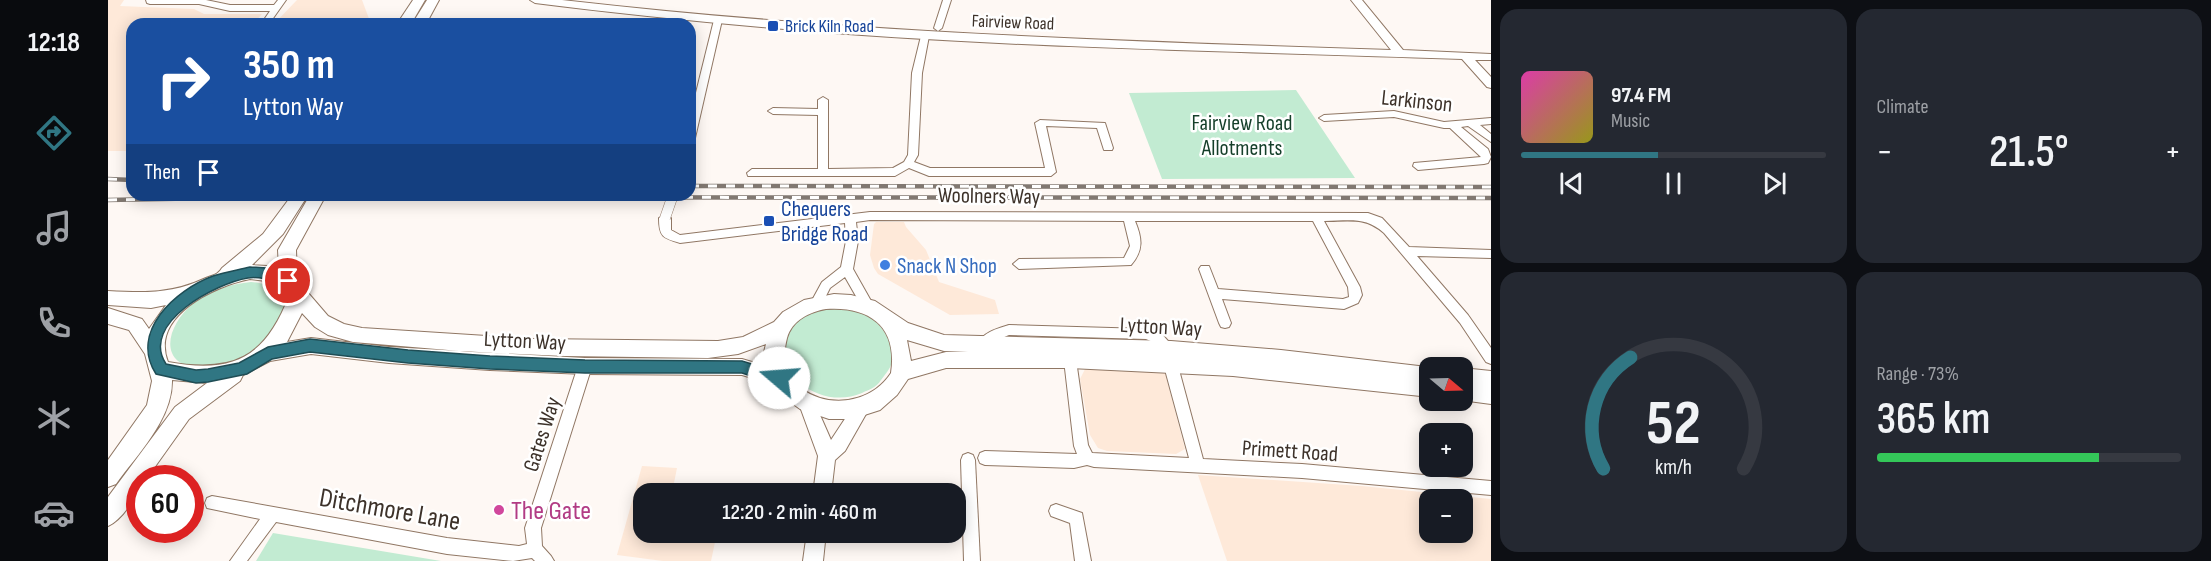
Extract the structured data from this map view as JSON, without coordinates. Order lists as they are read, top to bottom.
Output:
{
  "streets": {
    "main road": ["Lytton Way"],
    "street": [
      "Fairview Road",
      "Larkinson",
      "Woolners Way",
      "Gates Way",
      "Primett Road",
      "Ditchmore Lane"
    ]
  },
  "crossings": [
    ["Lytton Way", "Gates Way"],
    ["Gates Way", "Ditchmore Lane"]
  ],
  "parks": ["Fairview Road Allotments"],
  "places": {
    "transit": ["Brick Kiln Road", "Chequers Bridge Road"],
    "other": ["Snack N Shop", "The Gate"]
  },
  "north": "right",
  "page": {
    "tabs": "12:18",
    "tile": [
      "Climate",
      ["Range · 73%", "365 km"]
    ],
    "turn": ["350 m", "Lytton Way"],
    "song": ["97.4 FM", "Music"],
    "heat": ["−", "21.5°", "+"],
    "then": "Then",
    "map_buttons": ["+", "−"],
    "limit": "60",
    "trip": "12:20 · 2 min · 460 m",
    "gauge": ["52", "km/h"]
  }
}
